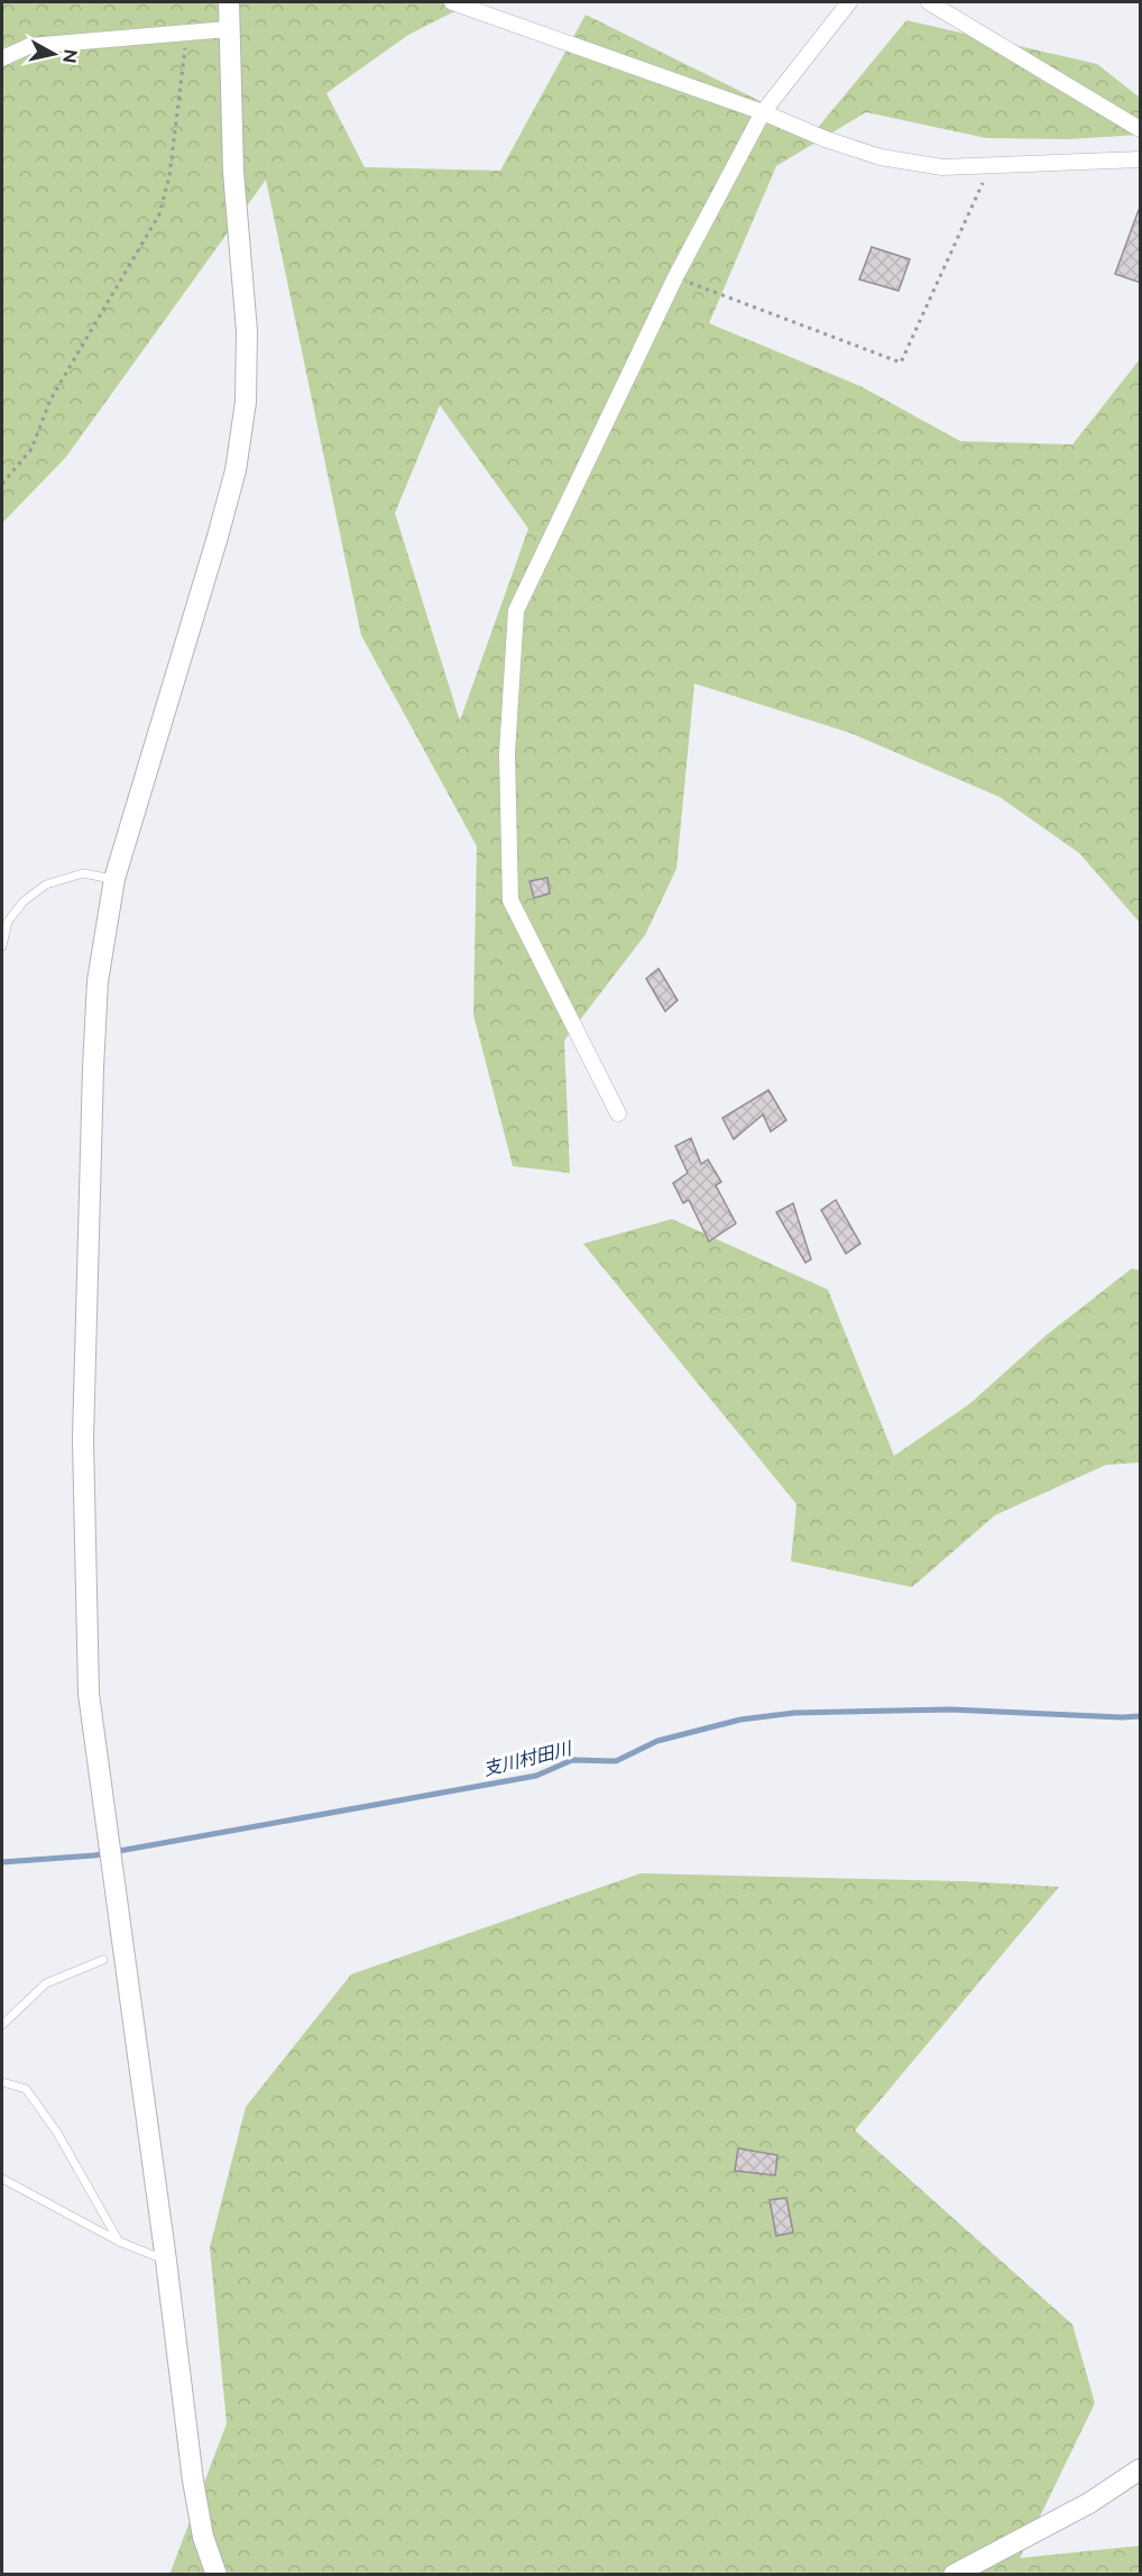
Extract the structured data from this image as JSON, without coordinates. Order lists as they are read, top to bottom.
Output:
{
  "water": ["支川村田川"],
  "north": "right"
}
